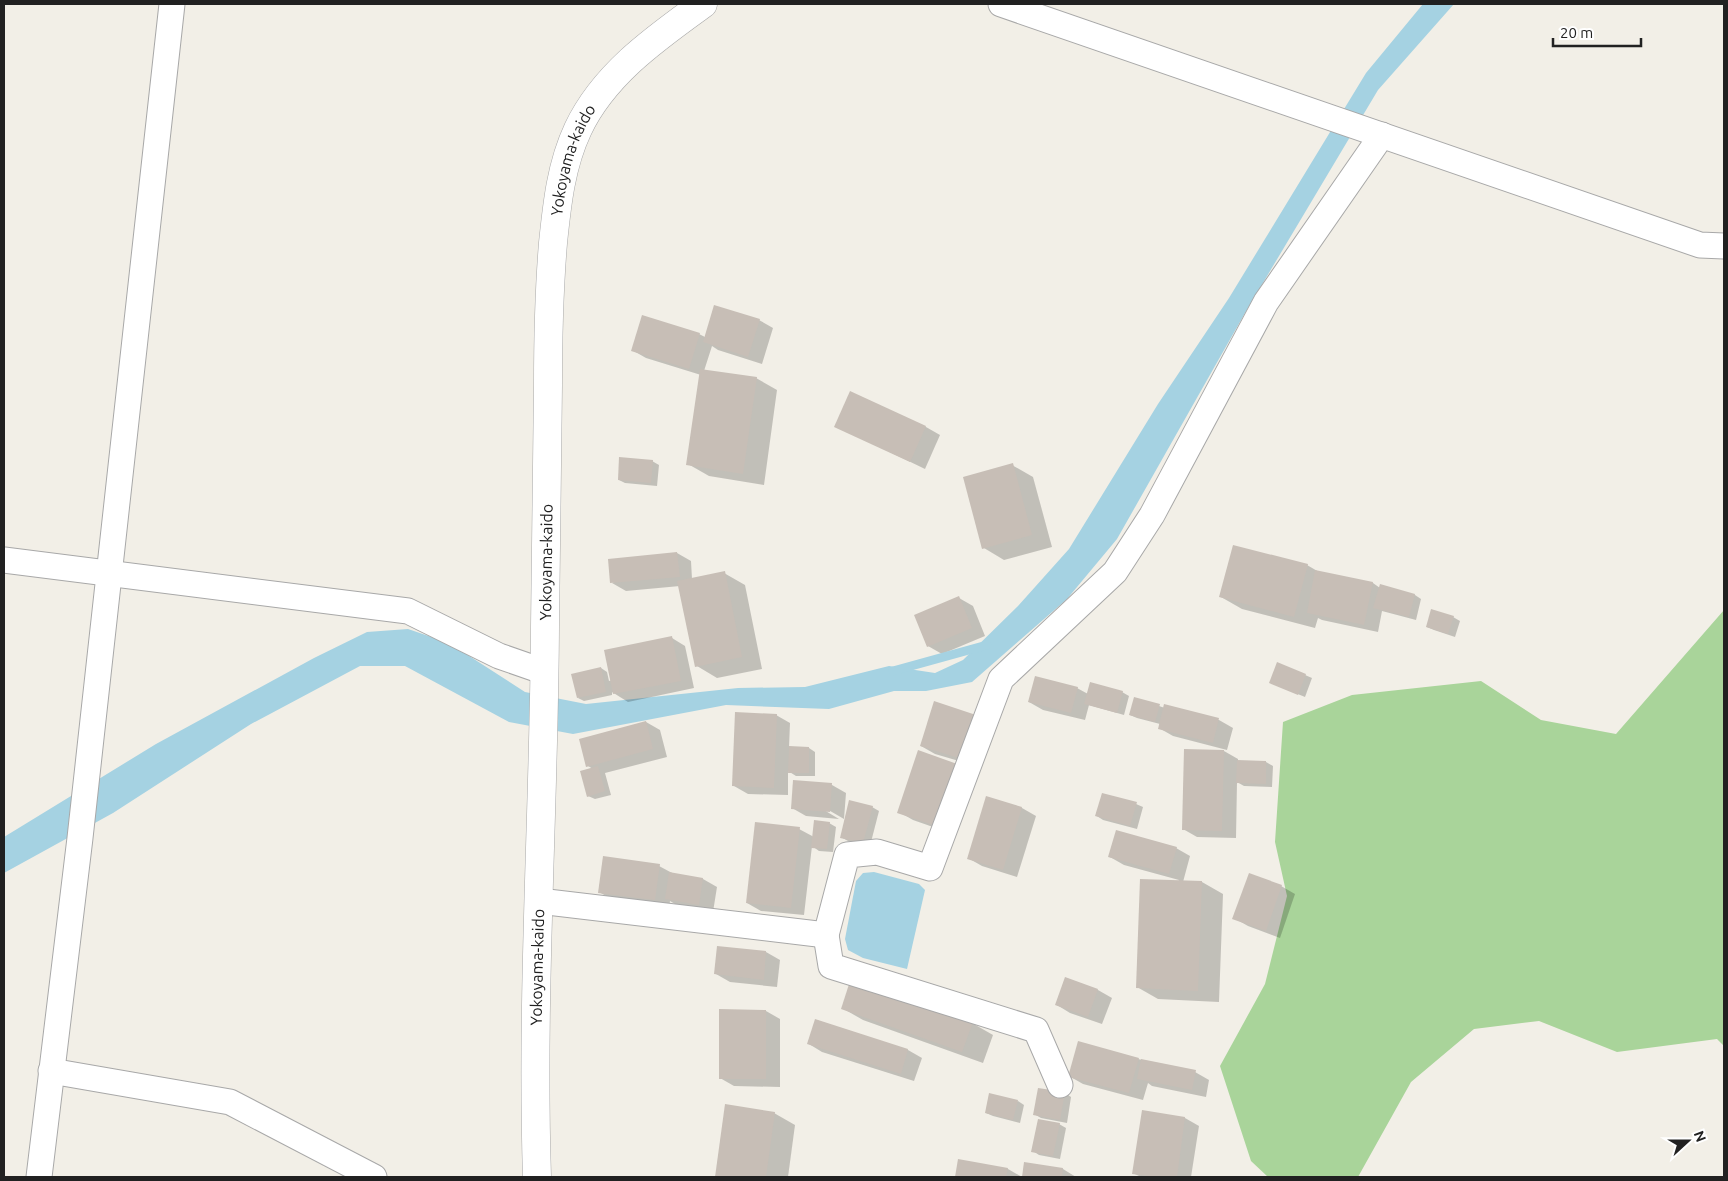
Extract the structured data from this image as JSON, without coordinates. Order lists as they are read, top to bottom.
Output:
{
  "streets": {
    "street": ["Yokoyama-kaido"]
  },
  "scale_bar": "20 m",
  "north": "right"
}
